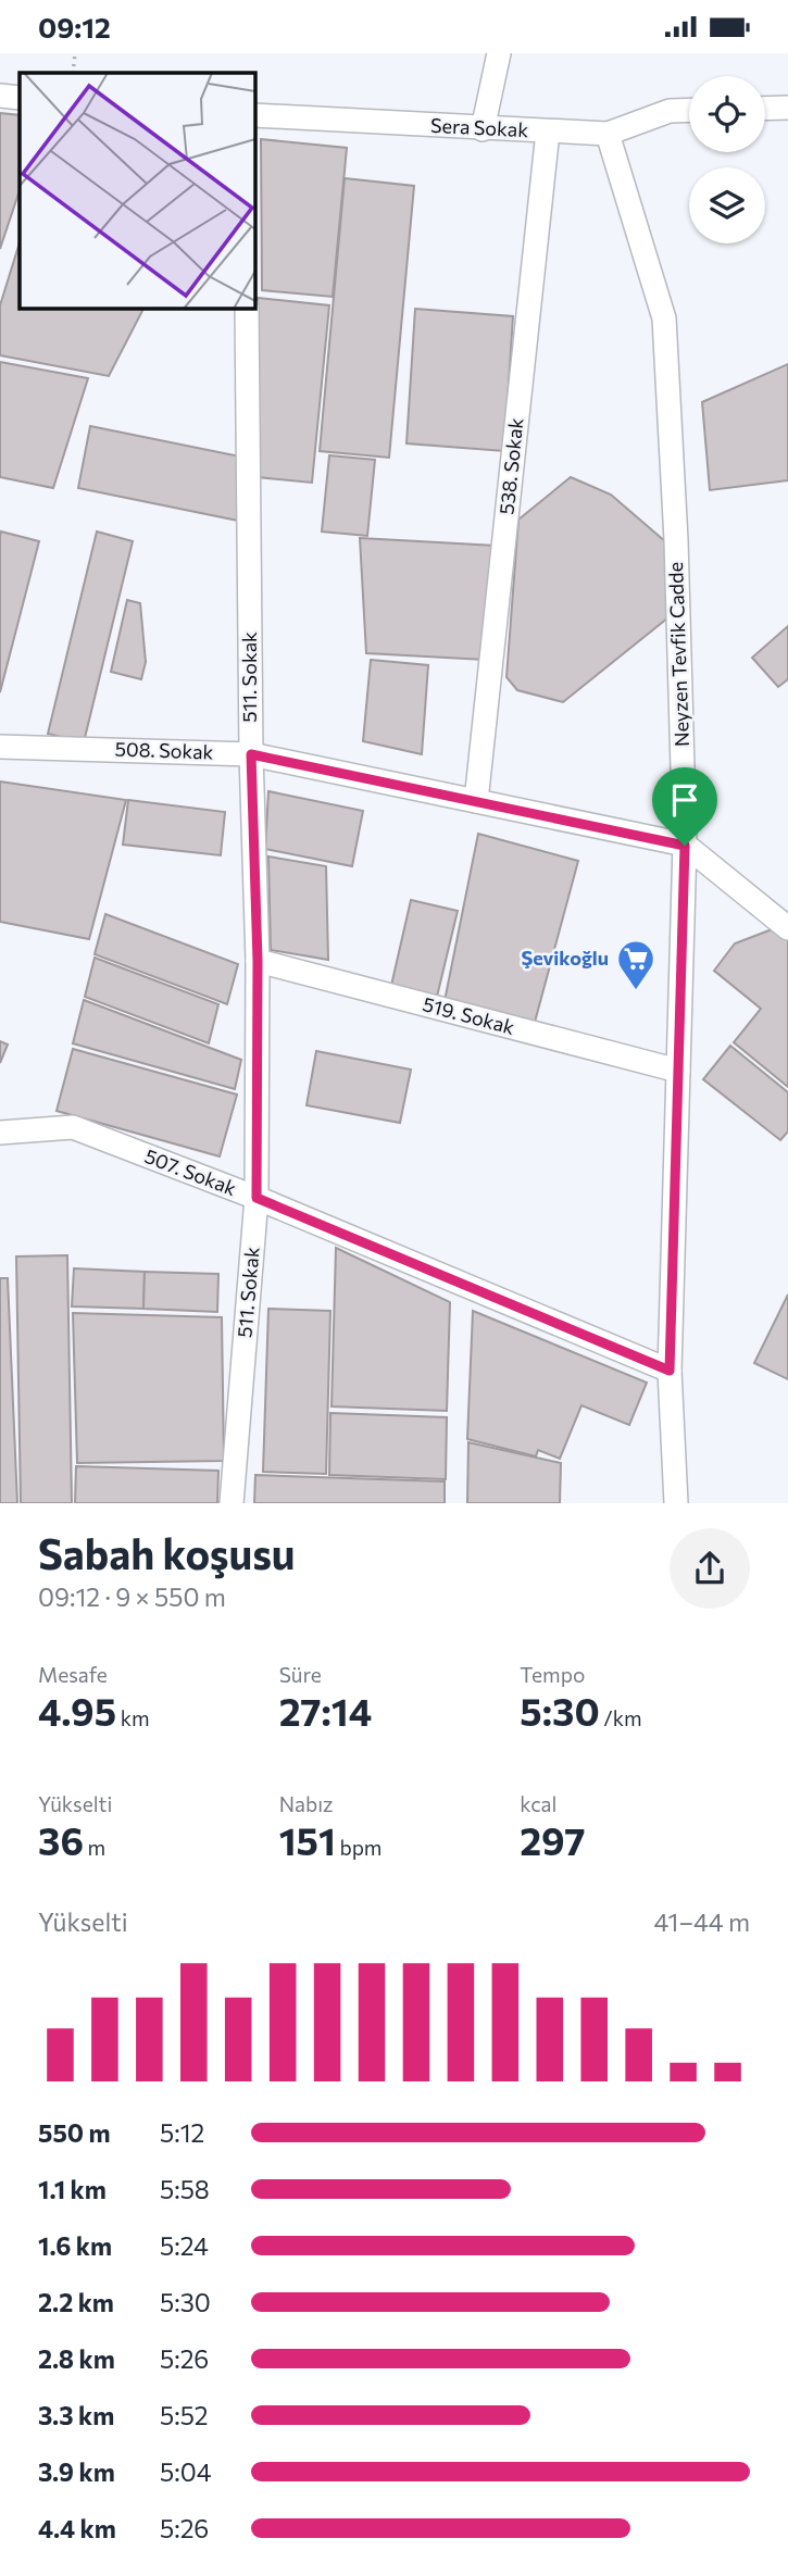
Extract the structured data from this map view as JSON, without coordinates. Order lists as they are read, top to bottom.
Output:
{
  "streets": {
    "street": [
      "Sera Sokak",
      "538. Sokak",
      "Neyzen Tevfik Cadde",
      "511. Sokak",
      "508. Sokak",
      "519. Sokak",
      "507. Sokak"
    ]
  },
  "crossings": [
    ["Sera Sokak", "538. Sokak"],
    ["Sera Sokak", "Neyzen Tevfik Cadde"],
    ["538. Sokak", "508. Sokak"],
    ["Neyzen Tevfik Cadde", "508. Sokak"],
    ["Neyzen Tevfik Cadde", "519. Sokak"],
    ["Neyzen Tevfik Cadde", "507. Sokak"],
    ["511. Sokak", "508. Sokak"],
    ["511. Sokak", "519. Sokak"],
    ["511. Sokak", "507. Sokak"]
  ],
  "places": {
    "supermarket": ["Şevikoğlu"]
  },
  "page": {
    "status": "09:12",
    "heading": ["Sabah koşusu", "09:12 · 9 × 550 m"],
    "stats": [
      ["Mesafe", "4.95 km"],
      ["Süre", "27:14"],
      ["Tempo", "5:30 /km"],
      ["Yükselti", "36 m"],
      ["Nabız", "151 bpm"],
      ["kcal", "297"]
    ],
    "chart": ["Yükselti", "41–44 m"],
    "list": [
      {
        "name": "550 m",
        "note": "5:12"
      },
      {
        "name": "1.1 km",
        "note": "5:58"
      },
      {
        "name": "1.6 km",
        "note": "5:24"
      },
      {
        "name": "2.2 km",
        "note": "5:30"
      },
      {
        "name": "2.8 km",
        "note": "5:26"
      },
      {
        "name": "3.3 km",
        "note": "5:52"
      },
      {
        "name": "3.9 km",
        "note": "5:04"
      },
      {
        "name": "4.4 km",
        "note": "5:26"
      }
    ]
  }
}
